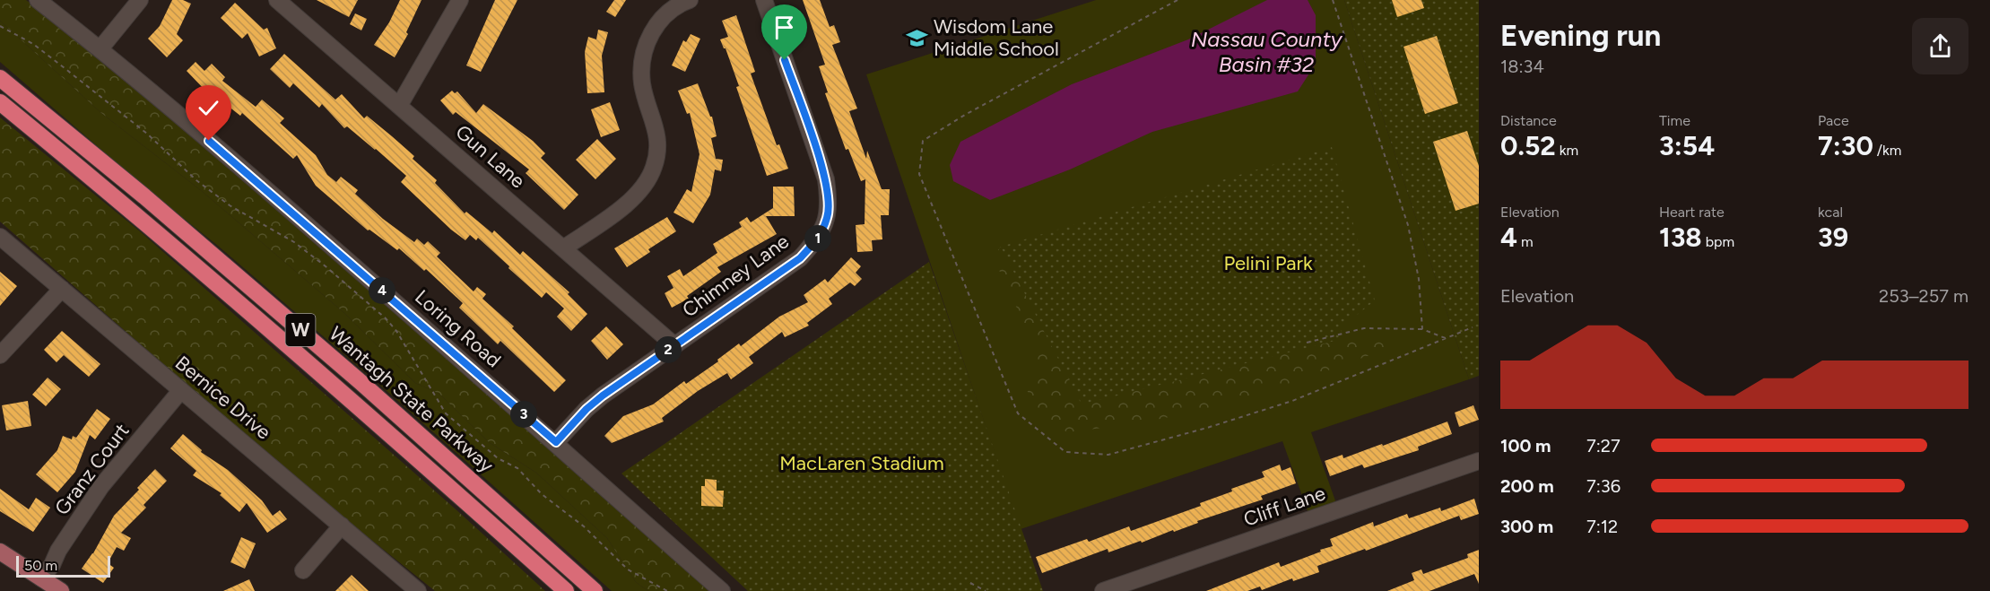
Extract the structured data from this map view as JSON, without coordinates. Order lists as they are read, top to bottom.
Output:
{
  "streets": {
    "highway": ["W", "Wantagh State Parkway"],
    "street": [
      "Gun Lane",
      "Chimney Lane",
      "Loring Road",
      "Bernice Drive",
      "Granz Court",
      "Cliff Lane"
    ]
  },
  "crossings": [
    ["Gun Lane", "Chimney Lane"],
    ["Chimney Lane", "Loring Road"],
    ["Bernice Drive", "Granz Court"]
  ],
  "water": ["Nassau County Basin #32"],
  "parks": ["Pelini Park", "MacLaren Stadium"],
  "places": {
    "school or university": ["Wisdom Lane Middle School"]
  },
  "scale_bar": "50 m",
  "page": {
    "heading": ["Evening run", "18:34"],
    "stats": [
      ["Distance", "0.52 km"],
      ["Time", "3:54"],
      ["Pace", "7:30 /km"],
      ["Elevation", "4 m"],
      ["Heart rate", "138 bpm"],
      ["kcal", "39"]
    ],
    "pins": [
      "1",
      "4",
      "2",
      "3"
    ],
    "chart": ["Elevation", "253–257 m"],
    "list": [
      {
        "name": "100 m",
        "note": "7:27"
      },
      {
        "name": "200 m",
        "note": "7:36"
      },
      {
        "name": "300 m",
        "note": "7:12"
      }
    ],
    "scale": "50 m"
  }
}
